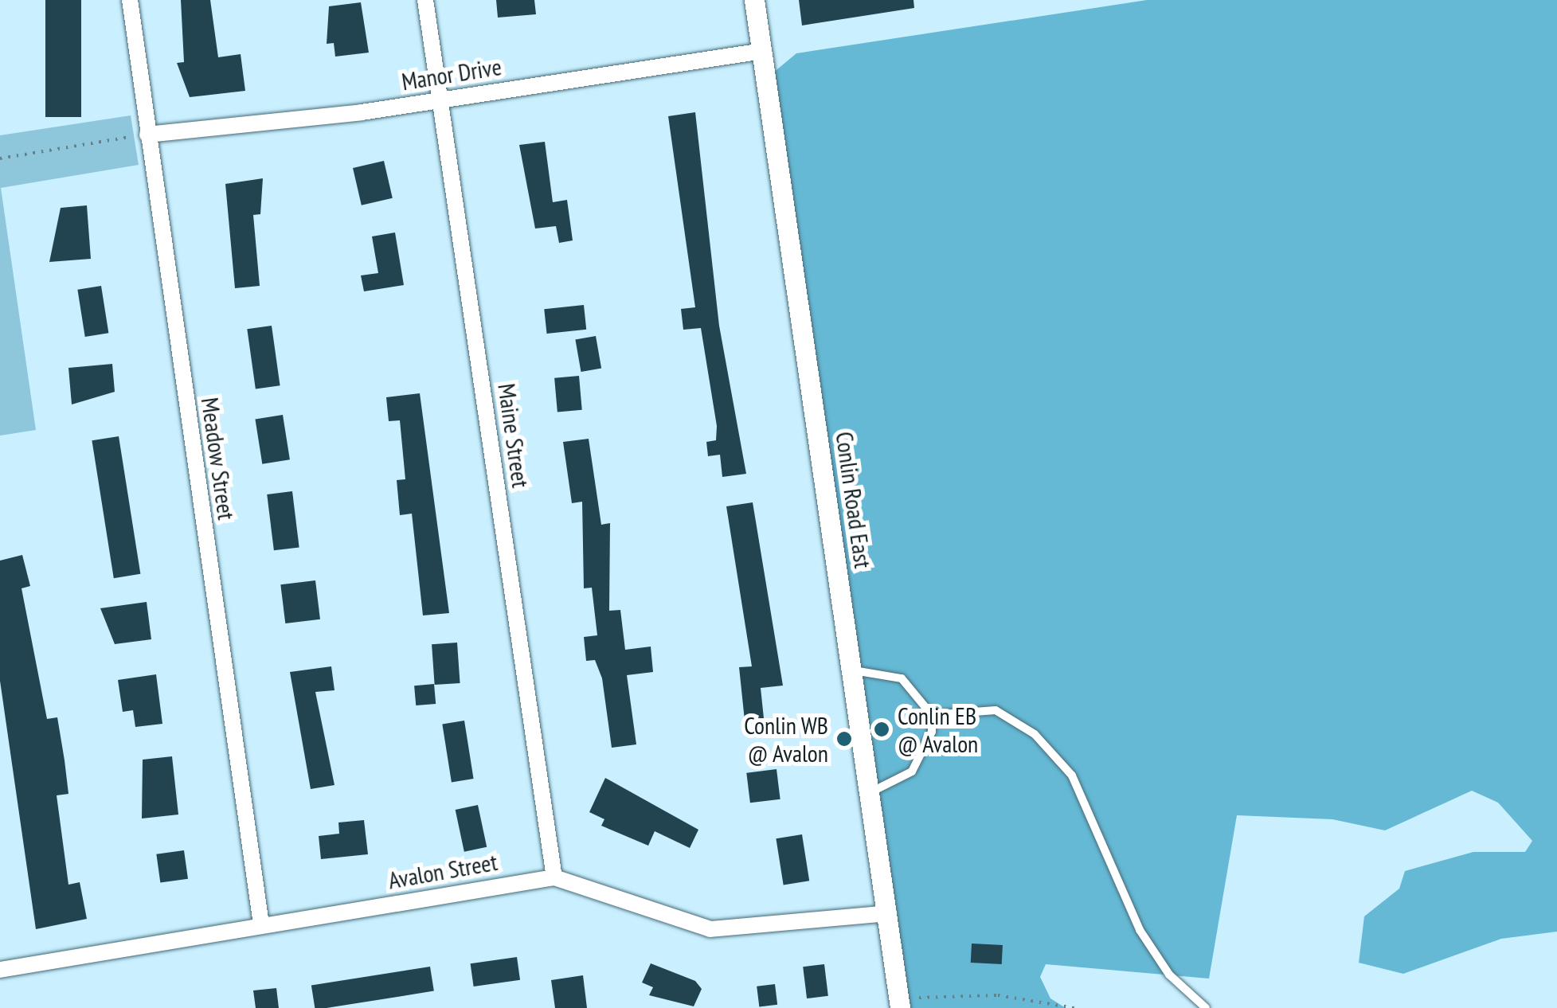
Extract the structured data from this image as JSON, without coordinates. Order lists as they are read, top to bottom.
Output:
{
  "streets": {
    "street": [
      "Manor Drive",
      "Maine Street",
      "Meadow Street",
      "Conlin Road East",
      "Avalon Street"
    ]
  },
  "crossings": [
    ["Manor Drive", "Maine Street"],
    ["Manor Drive", "Meadow Street"],
    ["Manor Drive", "Conlin Road East"],
    ["Maine Street", "Avalon Street"],
    ["Meadow Street", "Avalon Street"],
    ["Conlin Road East", "Avalon Street"]
  ],
  "places": ["Conlin EB @ Avalon", "Conlin WB @ Avalon"]
}
